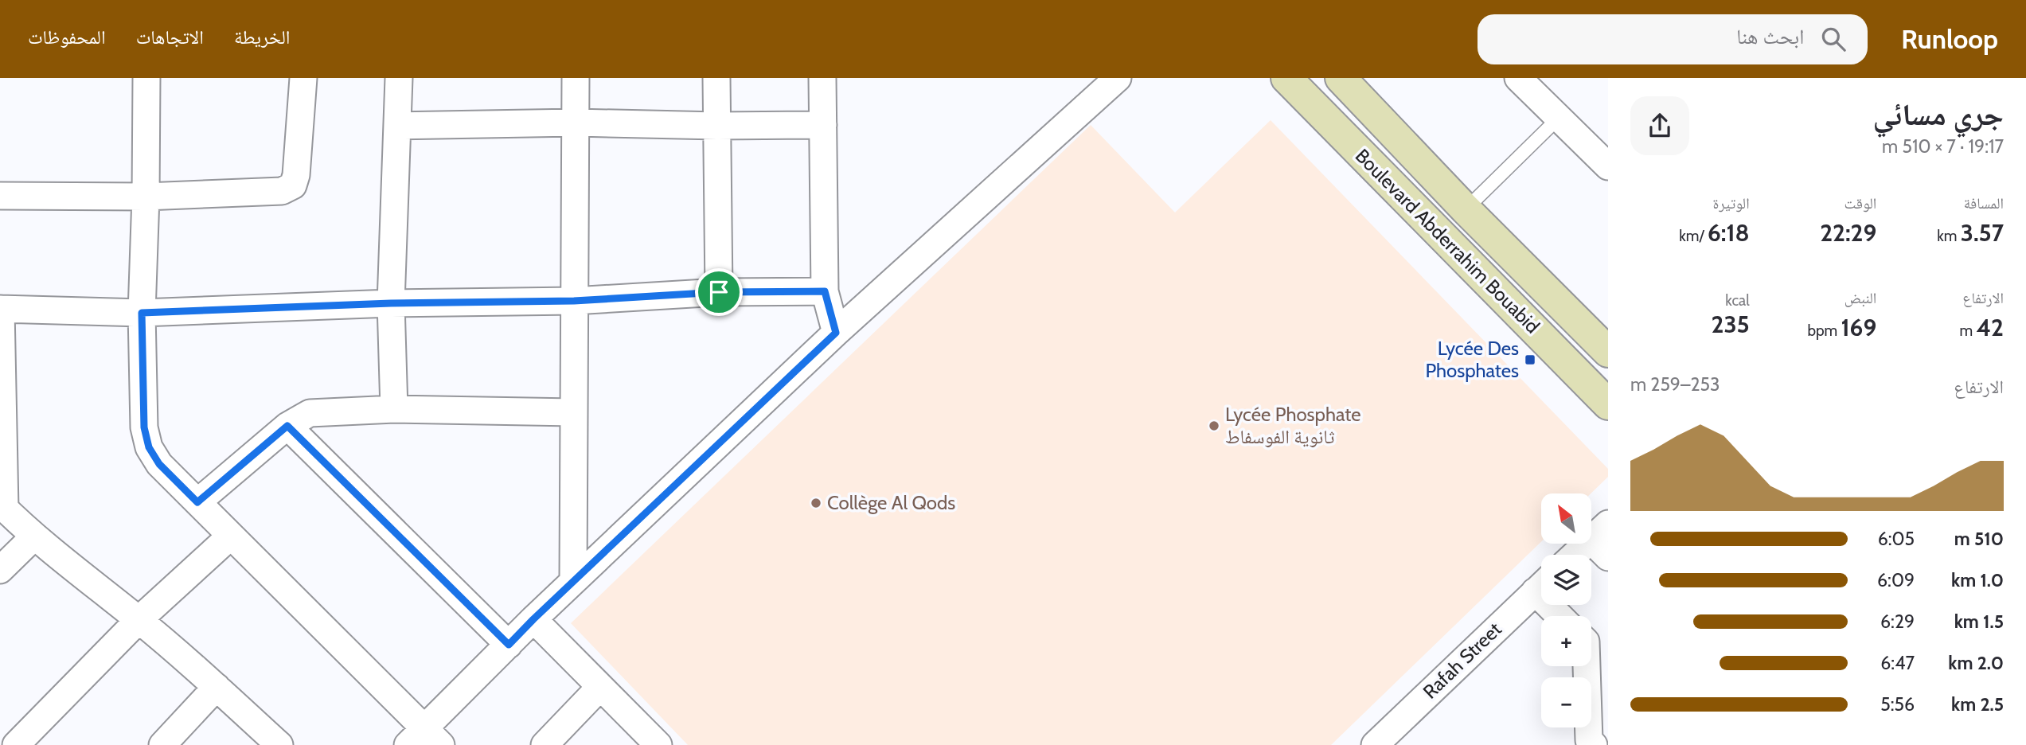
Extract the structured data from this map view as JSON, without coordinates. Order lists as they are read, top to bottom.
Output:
{
  "streets": {
    "main road": ["Boulevard Abderrahim Bouabid"],
    "street": ["Rafah Street"]
  },
  "places": {
    "transit": ["Lycée Des Phosphates"],
    "other": ["Lycée Phosphate ثانوية الفوسفاط", "Collège Al Qods"]
  },
  "north": "top left",
  "page": {
    "header": "Runloop",
    "search": "ابحث هنا",
    "nav": ["الخريطة", "الاتجاهات", "المحفوظات"],
    "heading": ["جري مسائي", "19:17 · 7 × 510 m"],
    "stats": [
      ["المسافة", "3.57 km"],
      ["الوقت", "22:29"],
      ["الوتيرة", "6:18 /km"],
      ["الارتفاع", "42 m"],
      ["النبض", "169 bpm"],
      ["kcal", "235"]
    ],
    "chart": ["الارتفاع", "253–259 m"],
    "map_buttons": ["+", "−"],
    "list": [
      {
        "name": "510 m",
        "note": "6:05"
      },
      {
        "name": "1.0 km",
        "note": "6:09"
      },
      {
        "name": "1.5 km",
        "note": "6:29"
      },
      {
        "name": "2.0 km",
        "note": "6:47"
      },
      {
        "name": "2.5 km",
        "note": "5:56"
      }
    ]
  }
}
